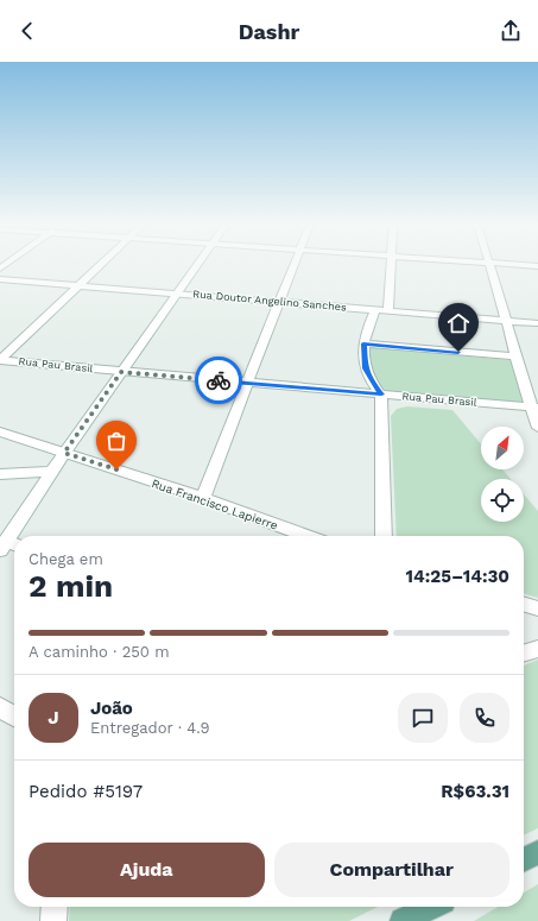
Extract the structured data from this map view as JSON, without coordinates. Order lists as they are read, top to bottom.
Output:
{
  "streets": {
    "street": ["Rua Doutor Angelino Sanches", "Rua Pau Brasil", "Rua Francisco Lapierre"]
  },
  "north": "top right",
  "page": {
    "header": "Dashr",
    "heading": ["2 min", "Chega em", "14:25–14:30"],
    "panel": [
      "João",
      "Entregador · 4.9",
      "Pedido #5197",
      "R$63.31"
    ],
    "bar": "A caminho · 250 m",
    "round": "J",
    "buttons": ["Ajuda", "Compartilhar"]
  }
}
